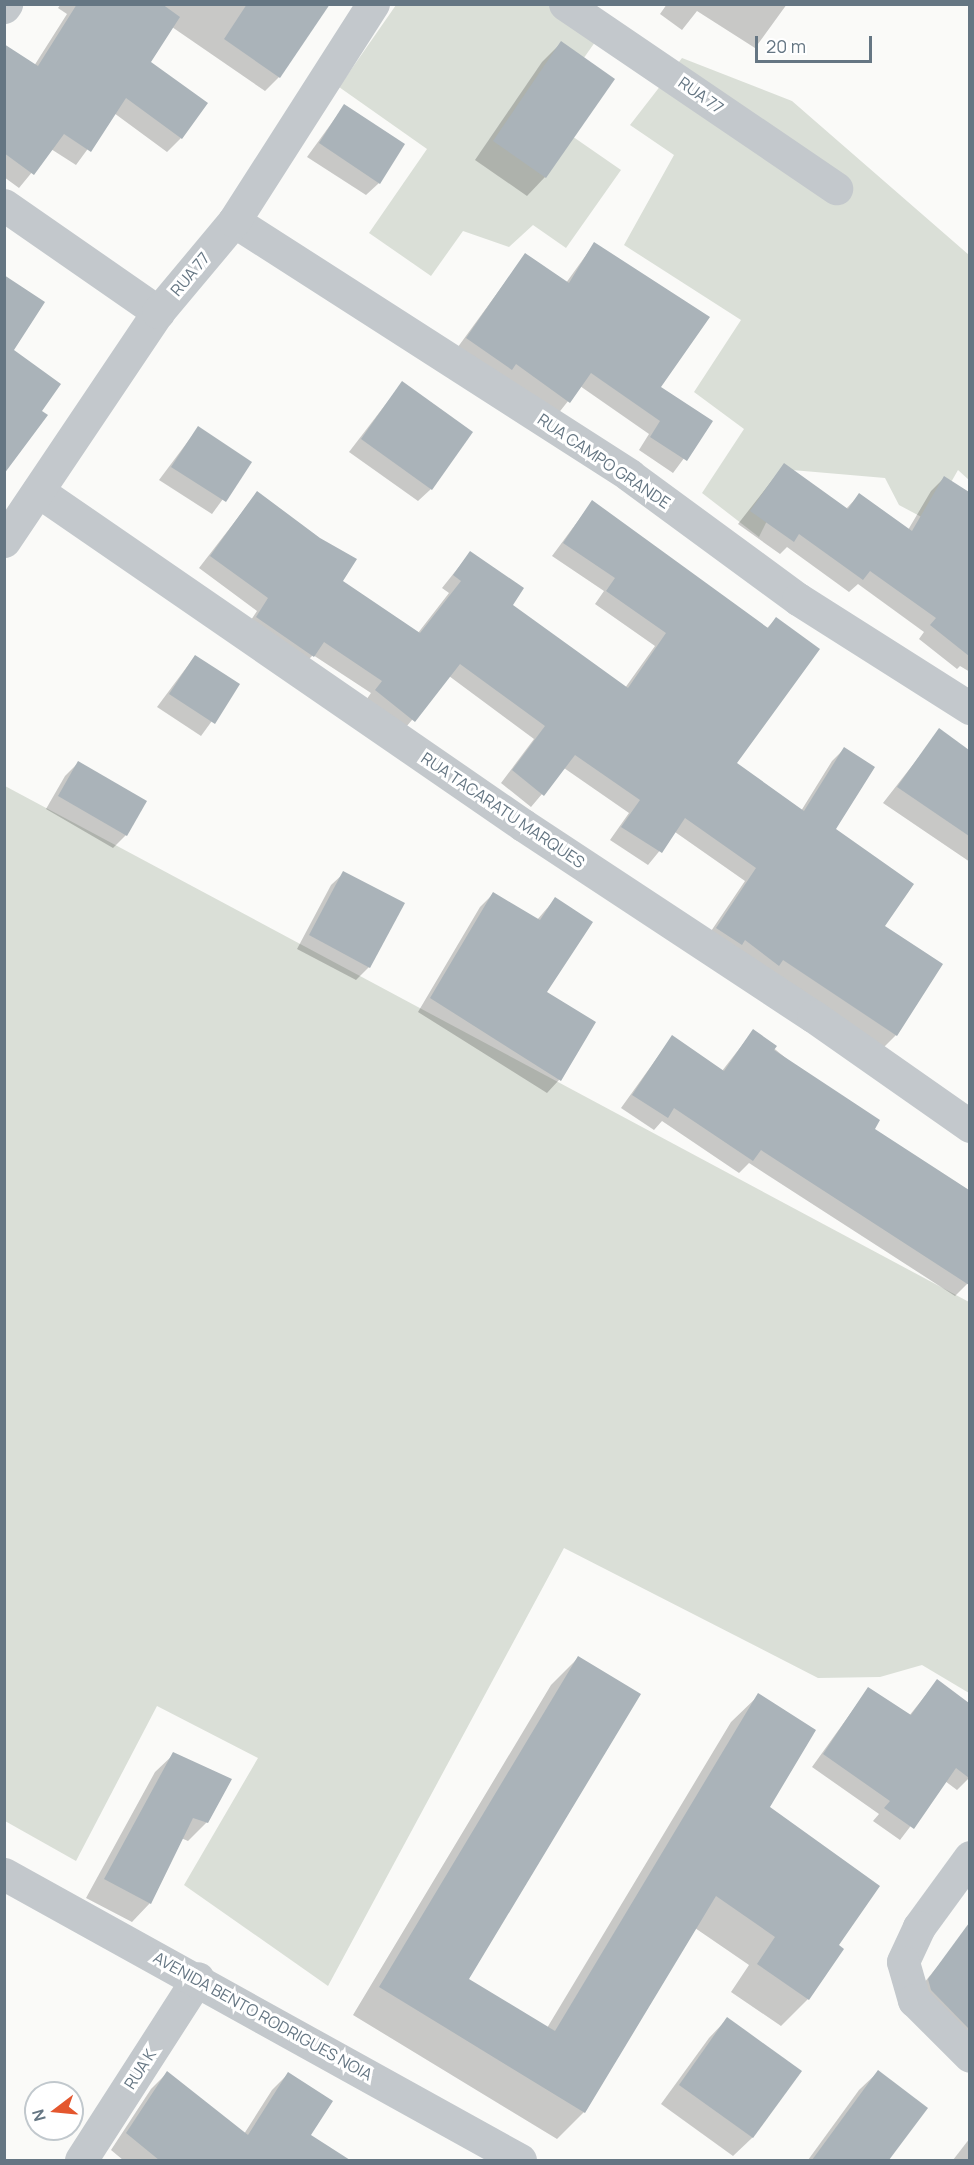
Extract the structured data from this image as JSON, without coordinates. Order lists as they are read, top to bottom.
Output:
{
  "streets": {
    "street": [
      "RUA 77",
      "RUA CAMPO GRANDE",
      "RUA TACARATU MARQUES",
      "AVENIDA BENTO RODRIGUES NOIA",
      "RUA K"
    ]
  },
  "crossings": [
    ["RUA 77", "RUA CAMPO GRANDE"],
    ["RUA 77", "RUA TACARATU MARQUES"],
    ["AVENIDA BENTO RODRIGUES NOIA", "RUA K"]
  ],
  "scale_bar": "20 m",
  "north": "left"
}
